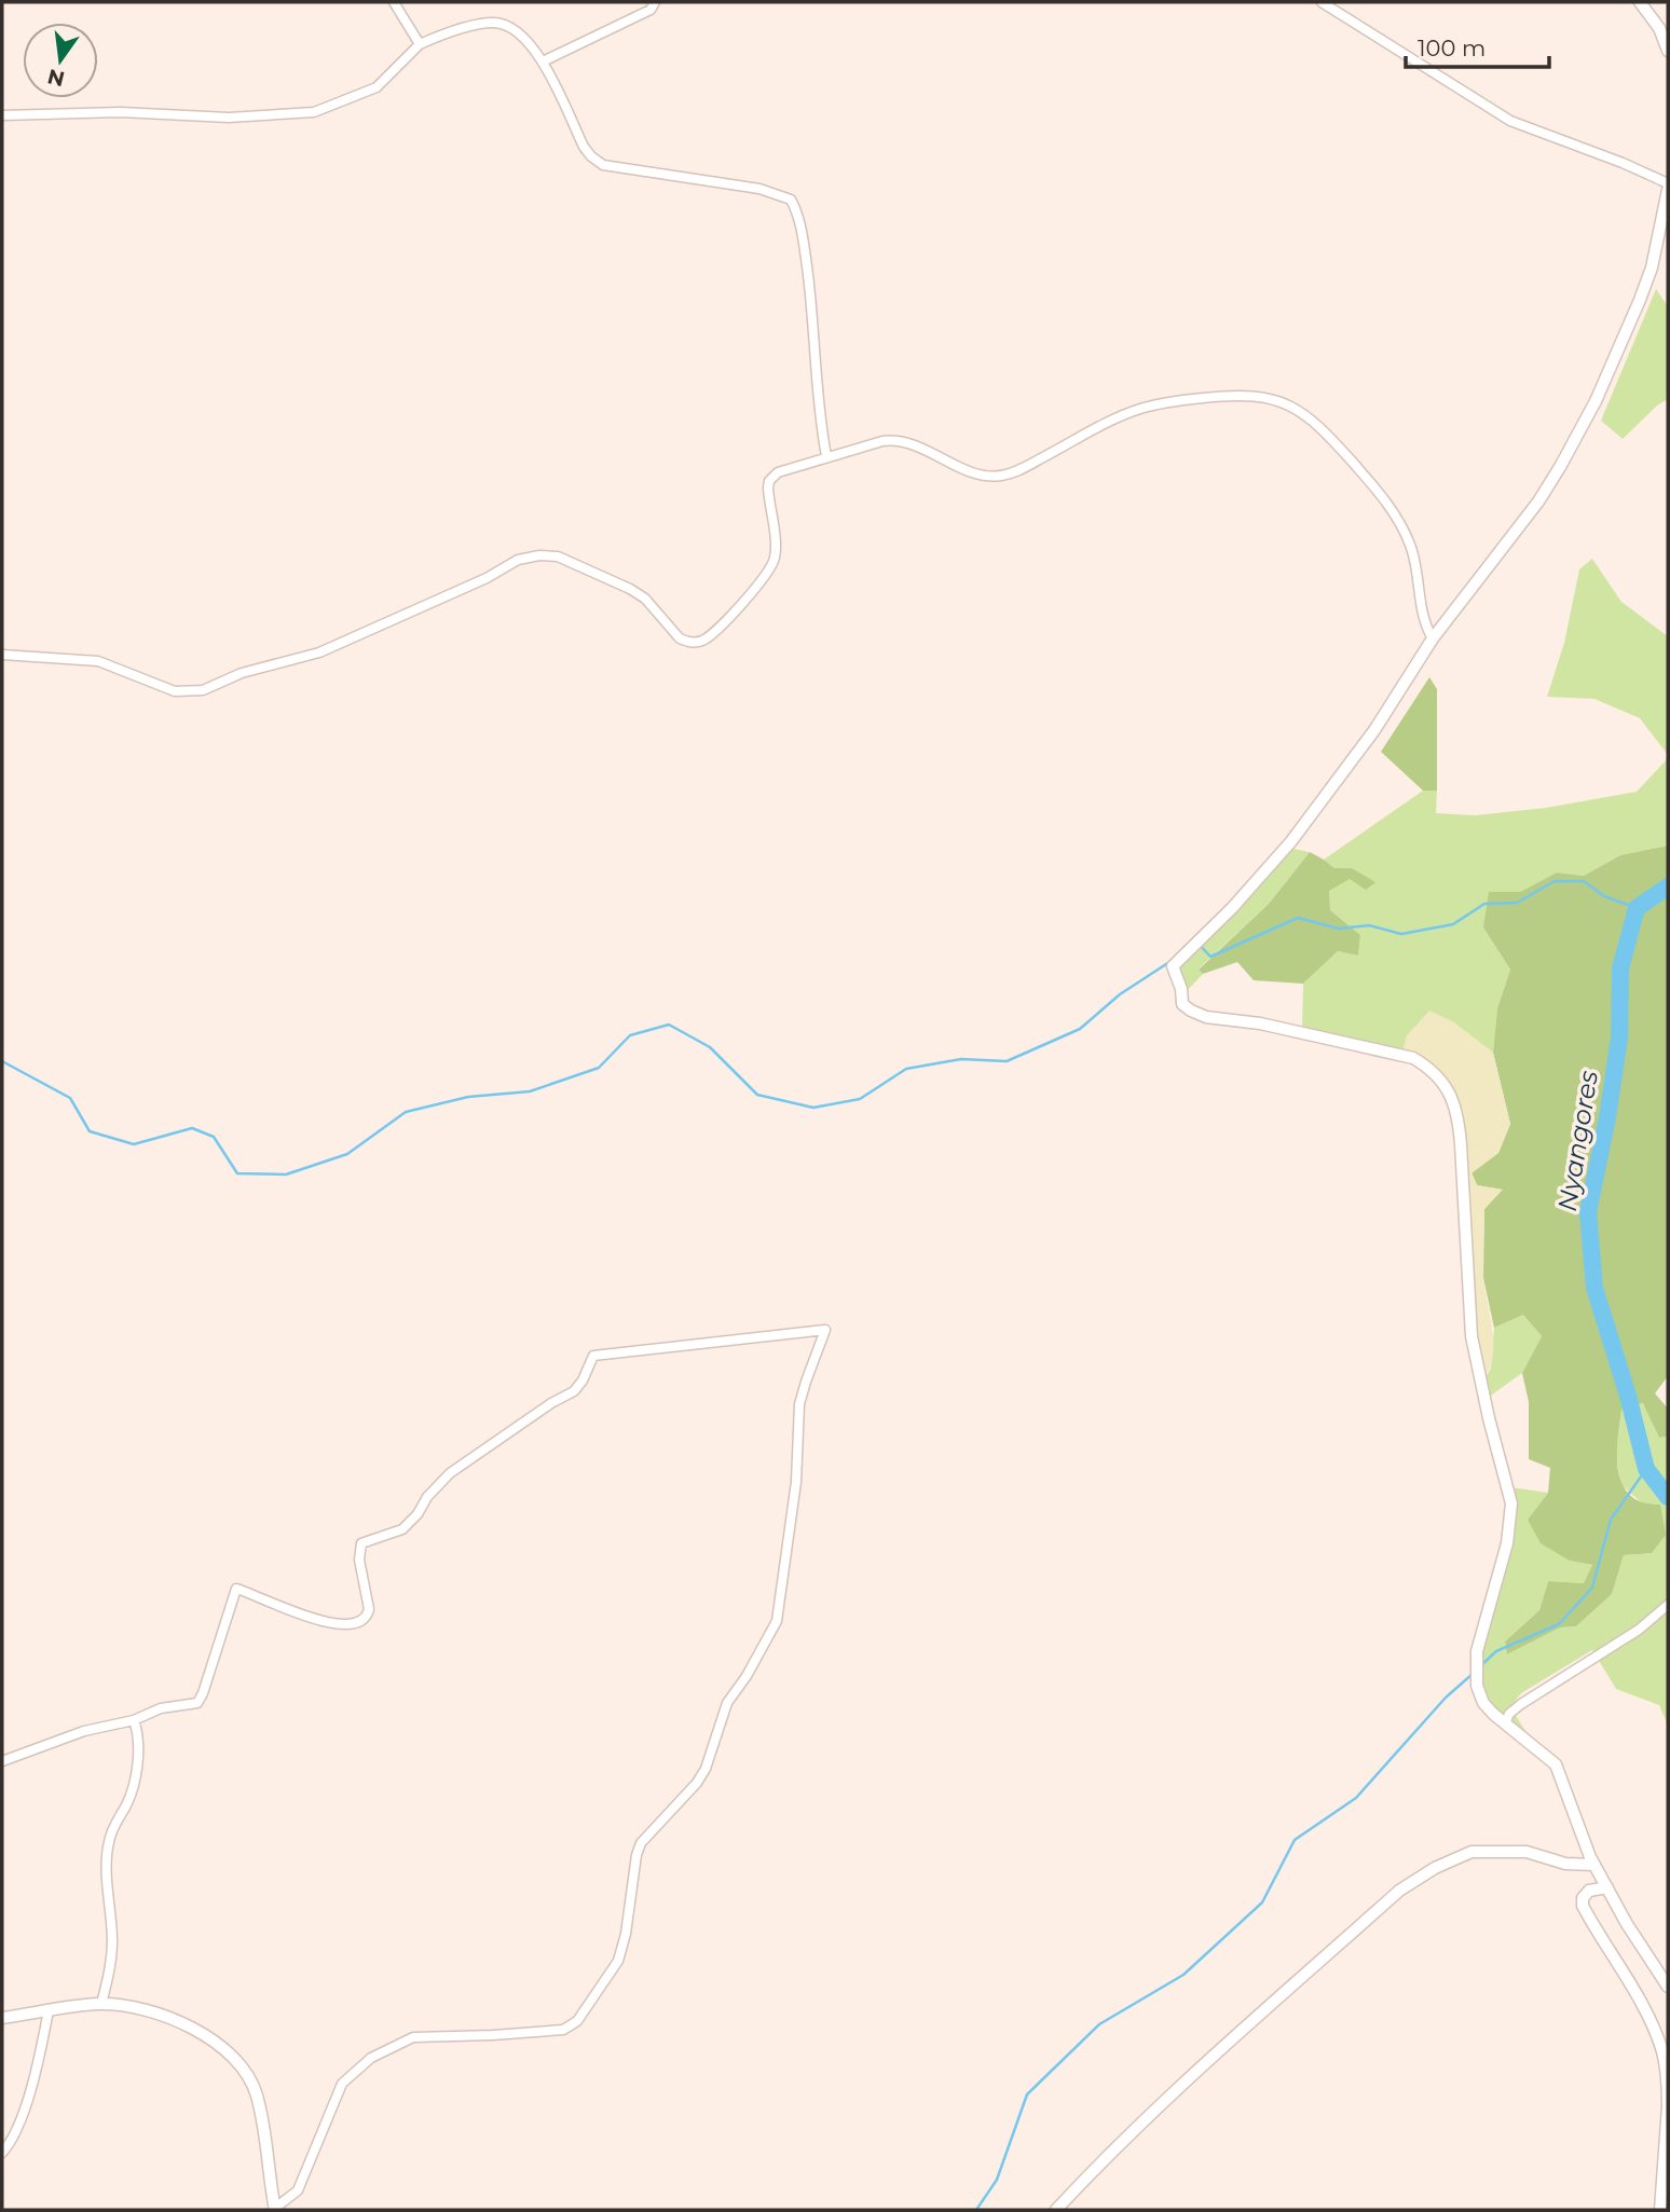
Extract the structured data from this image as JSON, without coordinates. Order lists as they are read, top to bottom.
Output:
{
  "water": ["Nyangores"],
  "scale_bar": "100 m",
  "north": "bottom"
}
